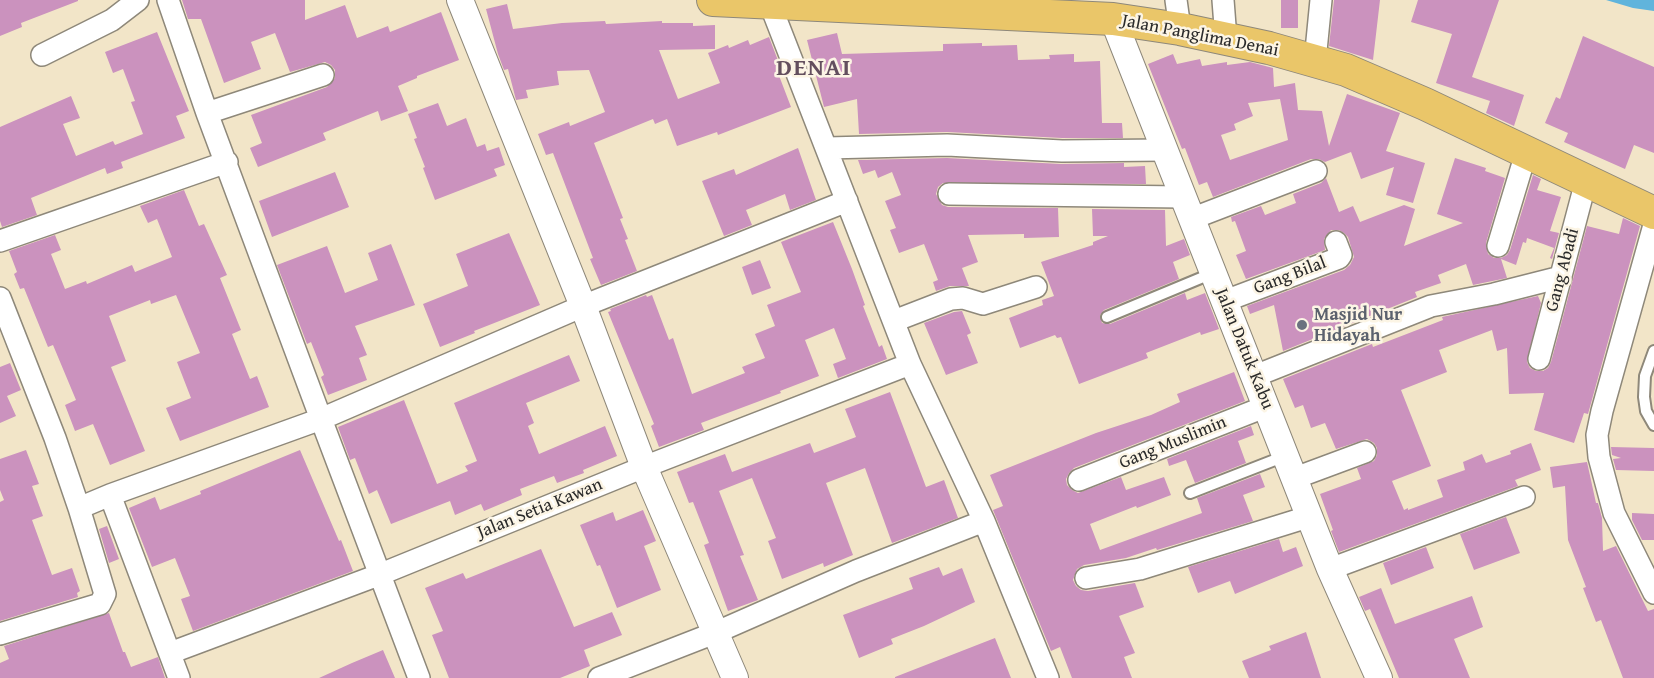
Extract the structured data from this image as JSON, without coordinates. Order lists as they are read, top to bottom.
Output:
{
  "streets": {
    "main road": ["Jalan Panglima Denai"],
    "street": [
      "Gang Abadi",
      "Gang Bilal",
      "Jalan Datuk Kabu",
      "Gang Muslimin",
      "Jalan Setia Kawan"
    ]
  },
  "crossings": [
    ["Jalan Panglima Denai", "Gang Abadi"],
    ["Jalan Panglima Denai", "Jalan Datuk Kabu"],
    ["Gang Bilal", "Jalan Datuk Kabu"],
    ["Jalan Datuk Kabu", "Gang Muslimin"]
  ],
  "districts": ["DENAI"],
  "places": ["Masjid Nur Hidayah"]
}
